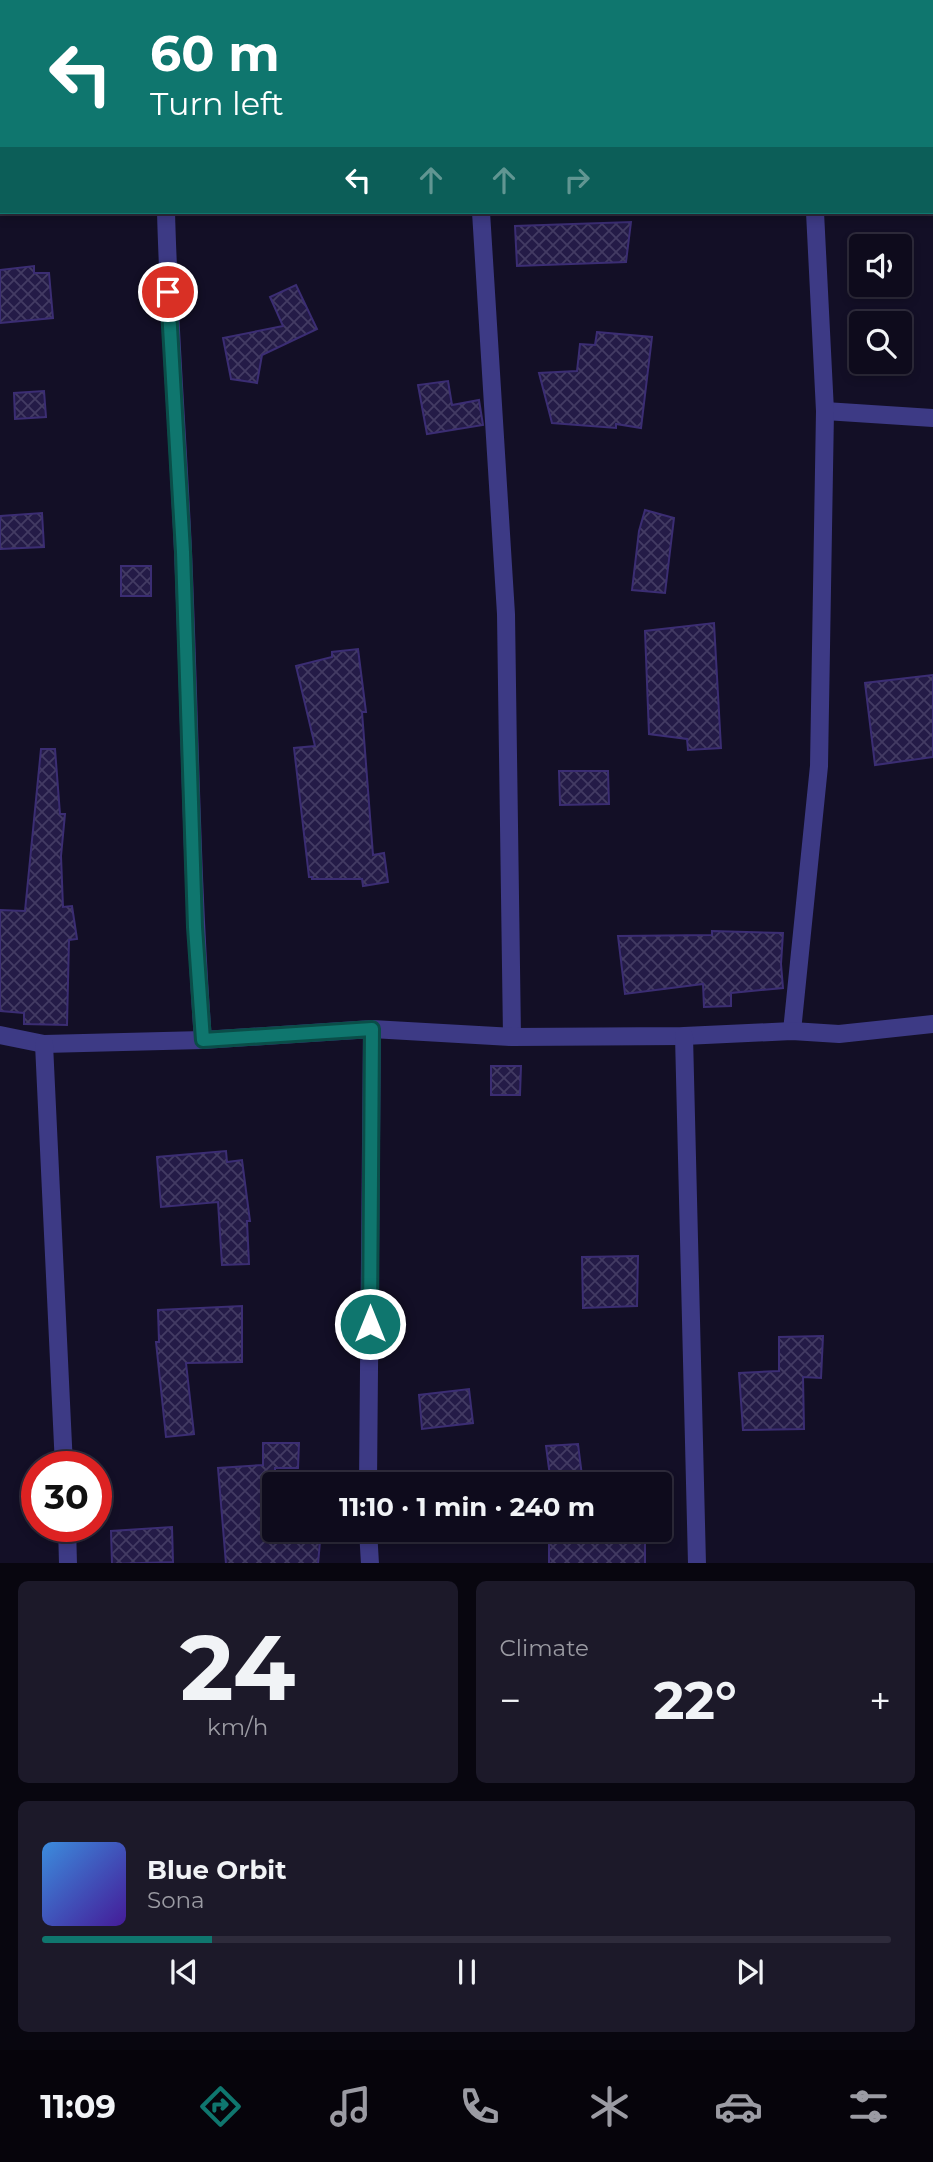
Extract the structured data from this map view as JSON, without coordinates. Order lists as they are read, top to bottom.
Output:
{
  "page": {
    "turn": ["60 m", "Turn left"],
    "limit": "30",
    "trip": "11:10 · 1 min · 240 m",
    "tile": [
      ["24", "km/h"],
      "Climate"
    ],
    "heat": ["−", "22°", "+"],
    "song": ["Blue Orbit", "Sona"],
    "tabs": "11:09"
  }
}
